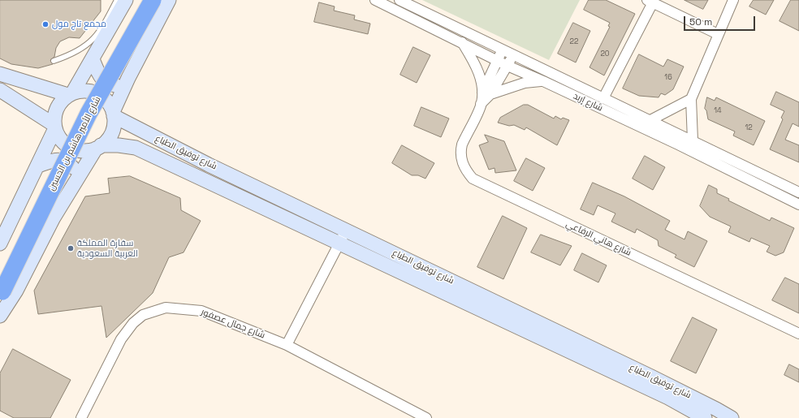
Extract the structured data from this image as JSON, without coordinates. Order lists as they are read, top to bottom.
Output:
{
  "streets": {
    "highway": ["شارع الأمير هاشم بن الحسين"],
    "street": [
      "شارع إربد",
      "شارع توفيق الطباع",
      "شارع هاني الرفاعي",
      "شارع جمال عصفور"
    ]
  },
  "crossings": [
    ["شارع إربد", "شارع هاني الرفاعي"]
  ],
  "places": ["مجمع تاج مول", "سفارة المملكة العربية السعودية"],
  "house_numbers": [
    "22",
    "20",
    "16",
    "14",
    "12"
  ],
  "scale_bar": "50 m"
}
